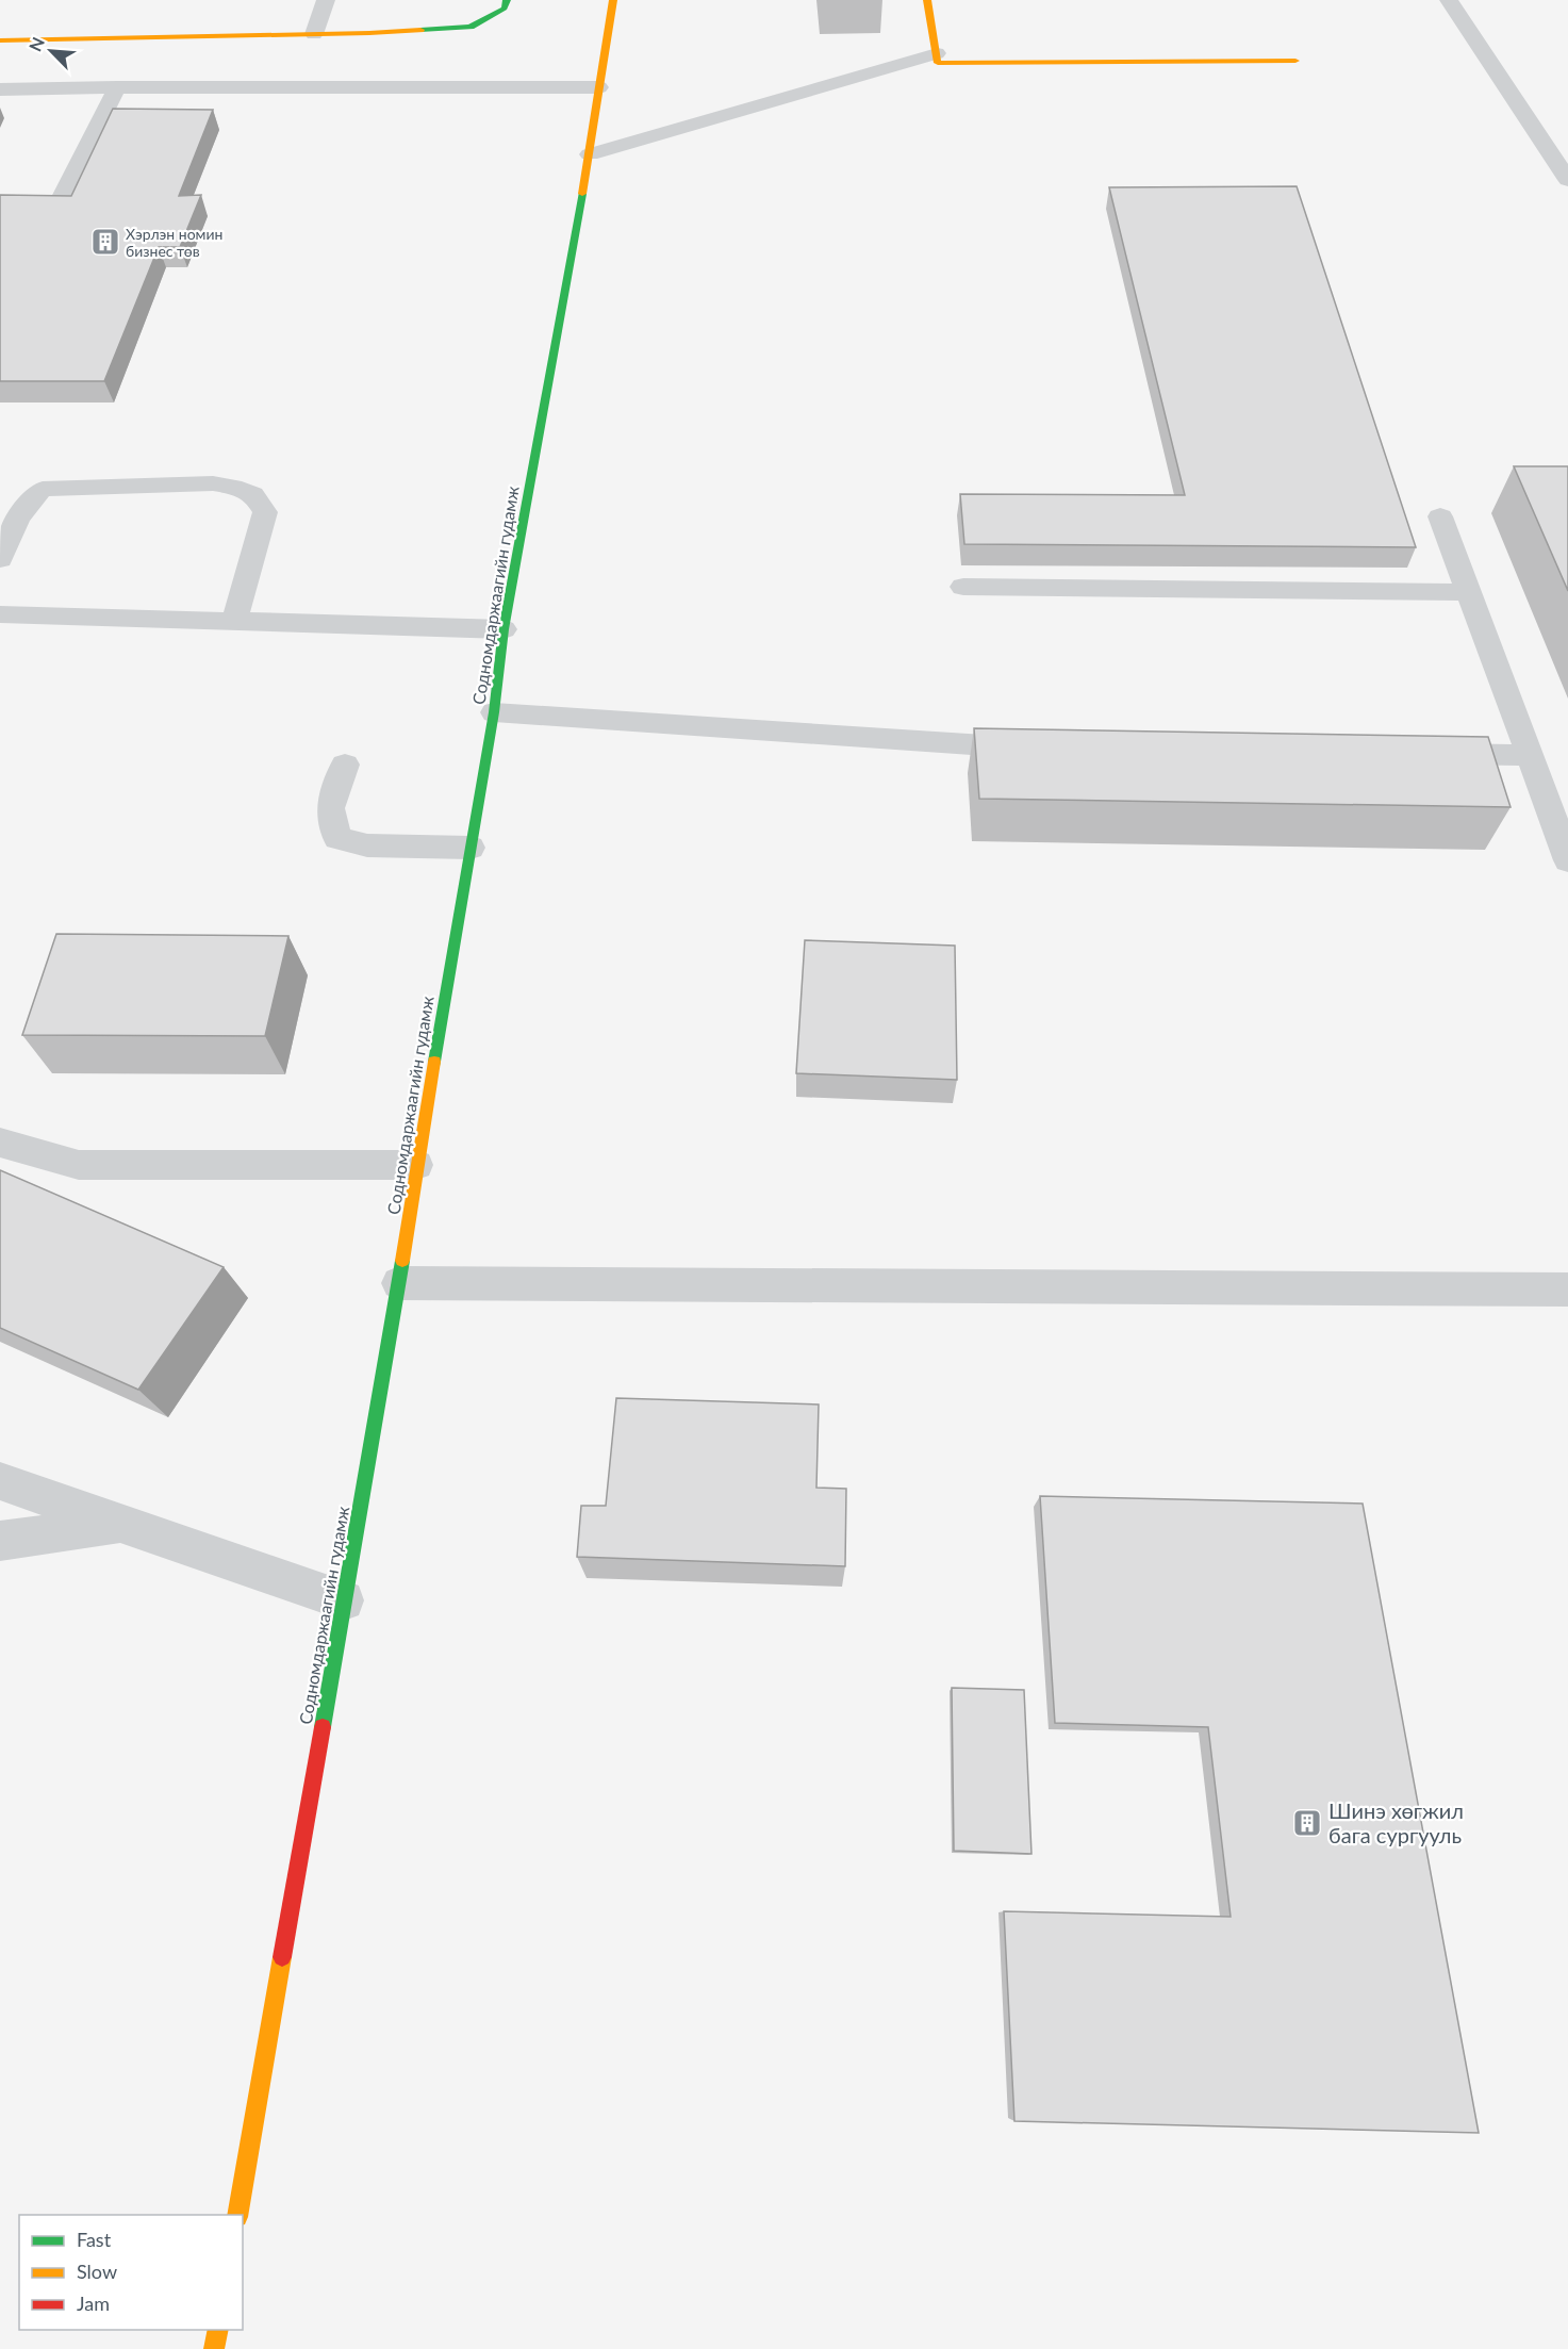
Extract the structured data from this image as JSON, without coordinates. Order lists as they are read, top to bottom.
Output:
{
  "streets": {
    "main road": ["Содномдаржаагийн гудамж"]
  },
  "places": {
    "building": ["Хэрлэн номин бизнес төв", "Шинэ хөгжил бага сургууль"]
  },
  "legend": ["Fast", "Slow", "Jam"],
  "north": "top left"
}
